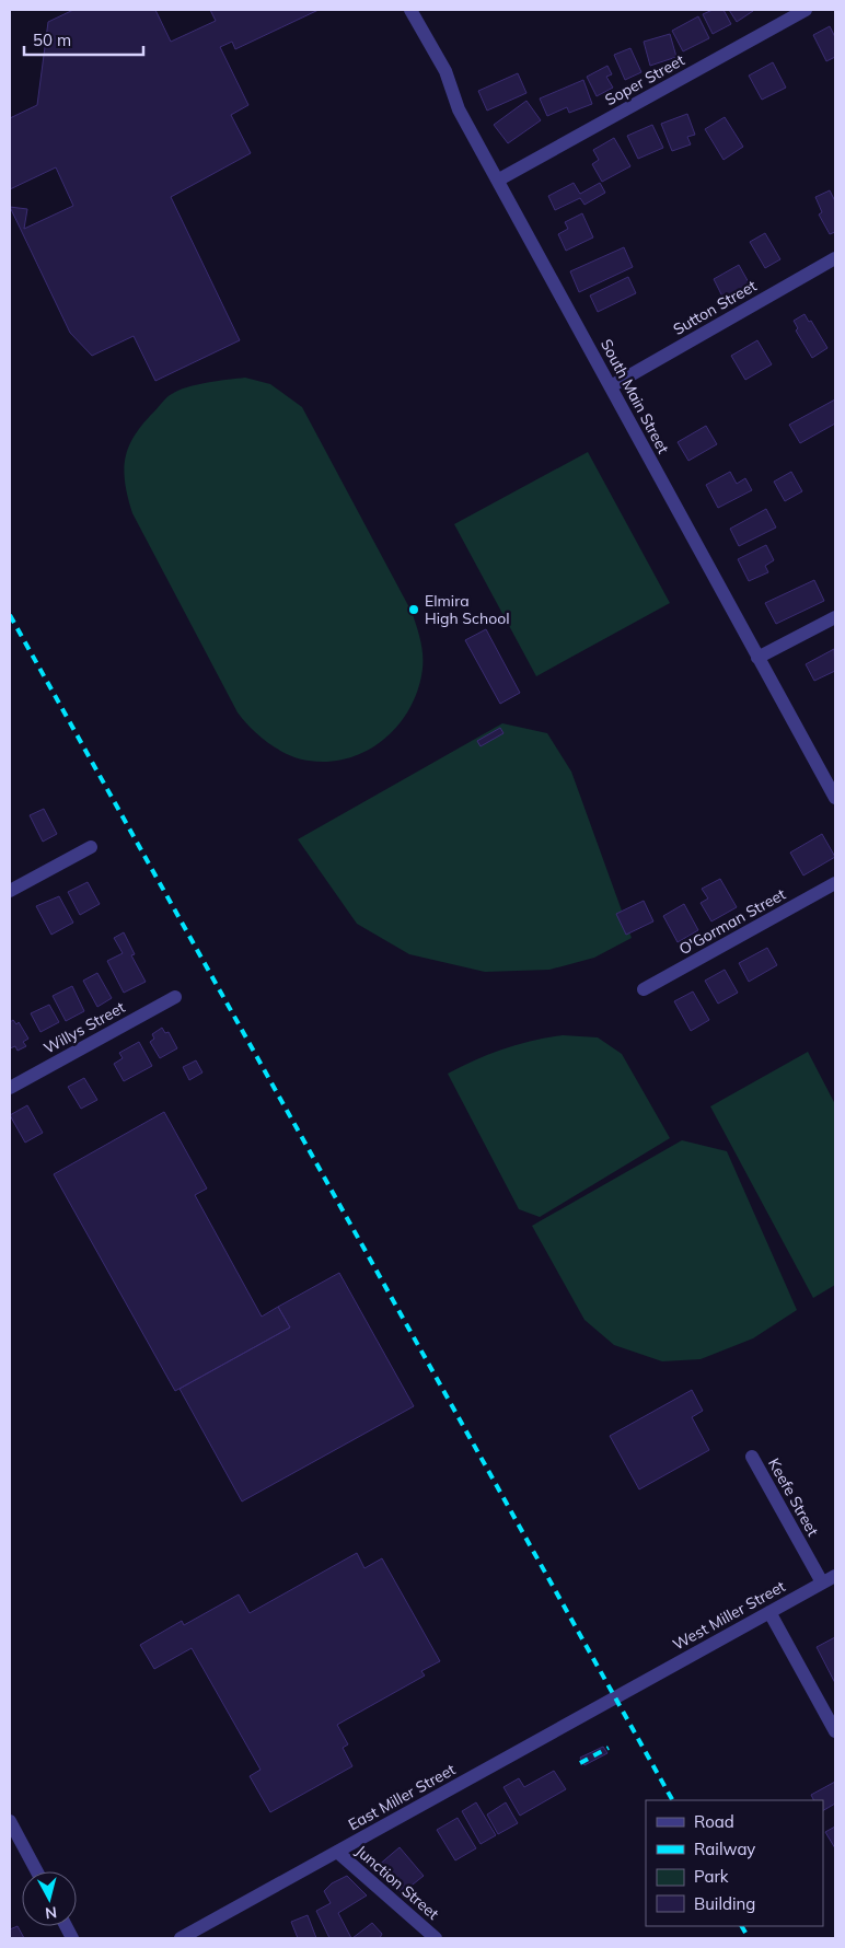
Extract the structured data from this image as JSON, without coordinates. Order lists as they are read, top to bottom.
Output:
{
  "streets": {
    "street": [
      "Soper Street",
      "Sutton Street",
      "South Main Street",
      "O'Gorman Street",
      "Willys Street",
      "Keefe Street",
      "West Miller Street",
      "East Miller Street",
      "Junction Street"
    ]
  },
  "crossings": [
    ["Soper Street", "South Main Street"],
    ["Sutton Street", "South Main Street"],
    ["Keefe Street", "West Miller Street"],
    ["West Miller Street", "East Miller Street"],
    ["East Miller Street", "Junction Street"]
  ],
  "places": ["Elmira High School"],
  "legend": [
    "Road",
    "Railway",
    "Park",
    "Building"
  ],
  "scale_bar": "50 m",
  "north": "bottom"
}
